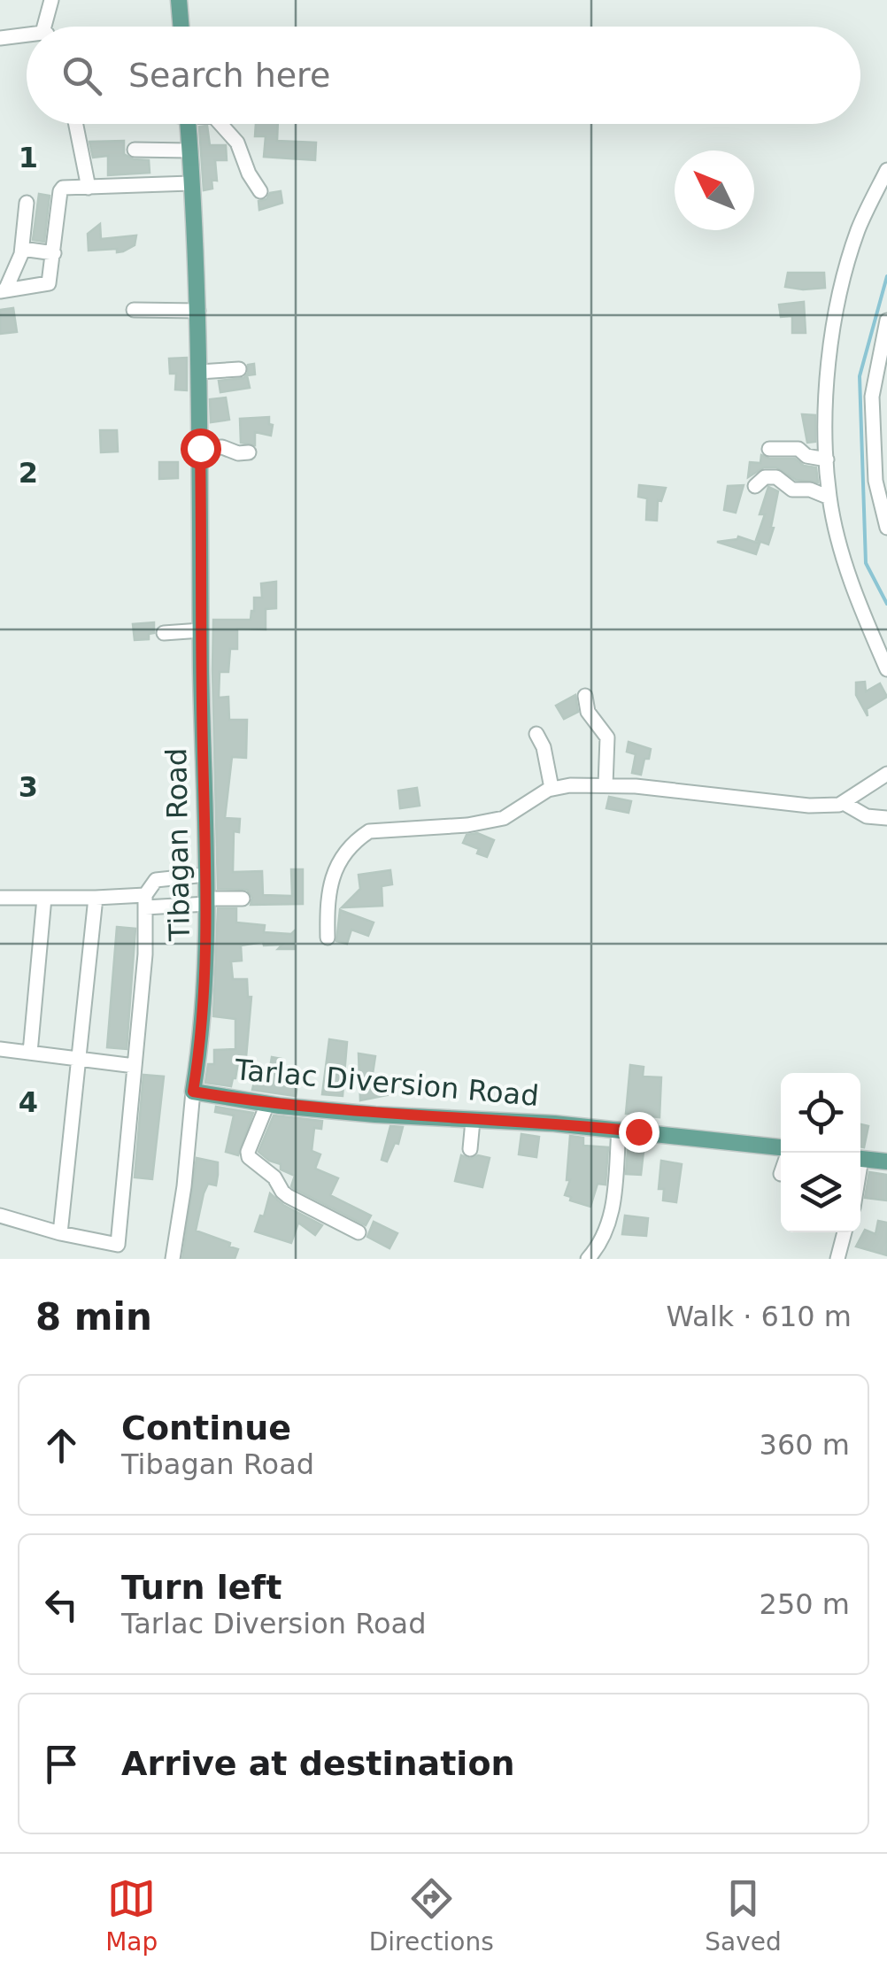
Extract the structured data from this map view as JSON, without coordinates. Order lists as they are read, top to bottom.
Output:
{
  "streets": {
    "main road": ["Tibagan Road", "Tarlac Diversion Road"]
  },
  "crossings": [
    ["Tibagan Road", "Tarlac Diversion Road"]
  ],
  "north": "top left",
  "page": {
    "search": "Search here",
    "heading": ["8 min", "Walk · 610 m"],
    "list": [
      ["Continue", "Tibagan Road", "360 m"],
      ["Turn left", "Tarlac Diversion Road", "250 m"],
      "Arrive at destination"
    ],
    "nav": ["Map", "Directions", "Saved"]
  },
  "grid": {
    "rows": [
      "1",
      "2",
      "3",
      "4"
    ]
  }
}
